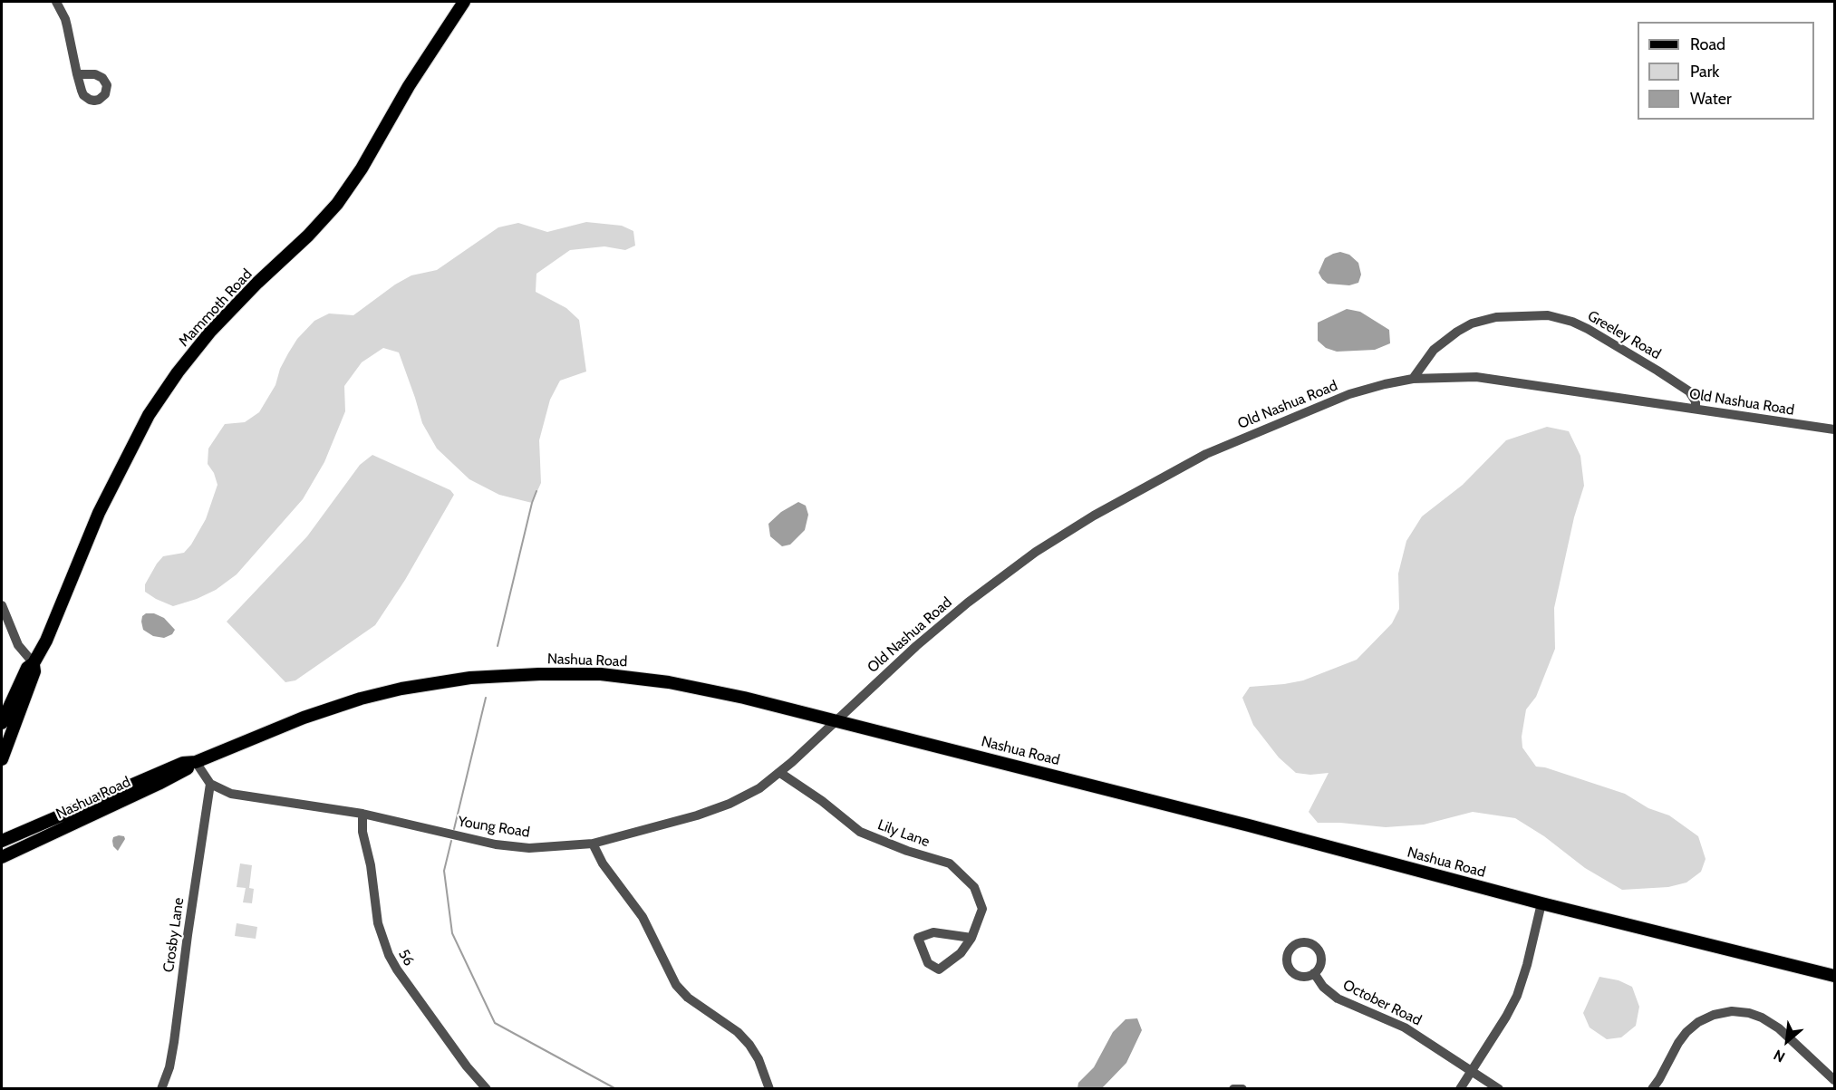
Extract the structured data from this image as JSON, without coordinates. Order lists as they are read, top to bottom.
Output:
{
  "streets": {
    "main road": ["Mammoth Road", "Nashua Road"],
    "street": [
      "Greeley Road",
      "Old Nashua Road",
      "Young Road",
      "Lily Lane",
      "Crosby Lane",
      "56",
      "October Road"
    ]
  },
  "crossings": [
    ["Greeley Road", "Old Nashua Road"],
    ["Old Nashua Road", "Nashua Road"],
    ["Old Nashua Road", "Young Road"],
    ["Nashua Road", "Young Road"],
    ["Young Road", "Lily Lane"],
    ["Young Road", "Crosby Lane"],
    ["Young Road", "56"]
  ],
  "legend": ["Road", "Park", "Water"],
  "north": "bottom left"
}
